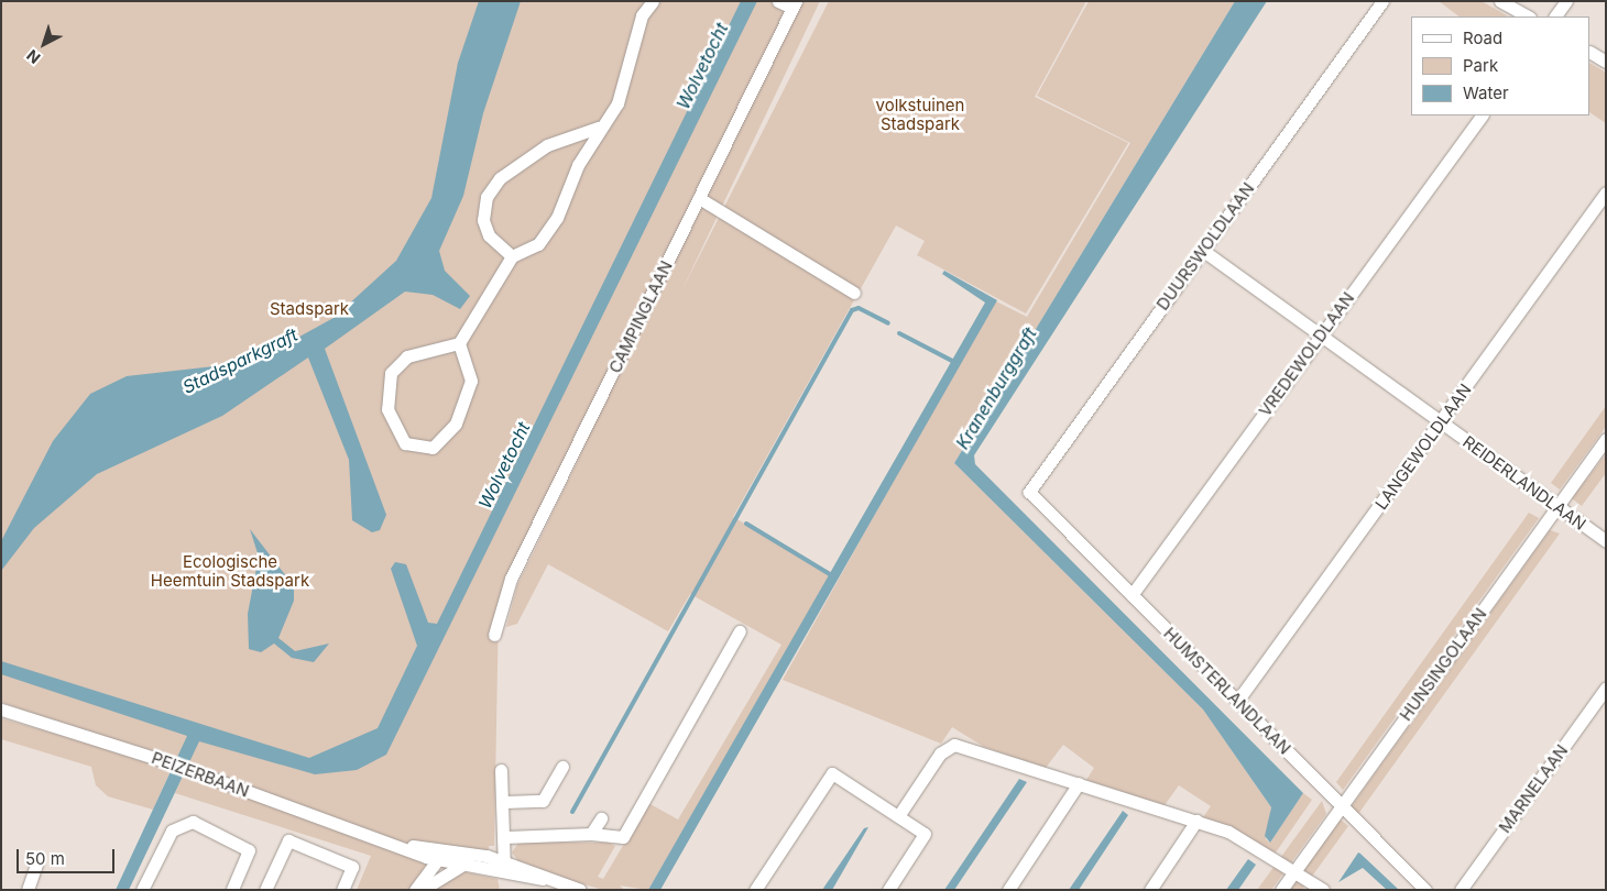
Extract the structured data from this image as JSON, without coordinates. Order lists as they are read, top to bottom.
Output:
{
  "streets": {
    "street": [
      "DUURSWOLDLAAN",
      "CAMPINGLAAN",
      "VREDEWOLDLAAN",
      "LANGEWOLDLAAN",
      "REIDERLANDLAAN",
      "HUNSINGOLAAN",
      "HUMSTERLANDLAAN",
      "PEIZERBAAN",
      "MARNELAAN"
    ]
  },
  "crossings": [
    ["DUURSWOLDLAAN", "REIDERLANDLAAN"],
    ["DUURSWOLDLAAN", "HUMSTERLANDLAAN"],
    ["VREDEWOLDLAAN", "REIDERLANDLAAN"],
    ["VREDEWOLDLAAN", "HUMSTERLANDLAAN"],
    ["LANGEWOLDLAAN", "REIDERLANDLAAN"],
    ["LANGEWOLDLAAN", "HUMSTERLANDLAAN"],
    ["REIDERLANDLAAN", "HUNSINGOLAAN"],
    ["HUNSINGOLAAN", "HUMSTERLANDLAAN"]
  ],
  "water": ["Wolvetocht", "Stadsparkgraft", "Kranenburggraft"],
  "parks": ["volkstuinen Stadspark", "Stadspark", "Ecologische Heemtuin Stadspark"],
  "legend": ["Road", "Park", "Water"],
  "scale_bar": "50 m",
  "north": "bottom left"
}
